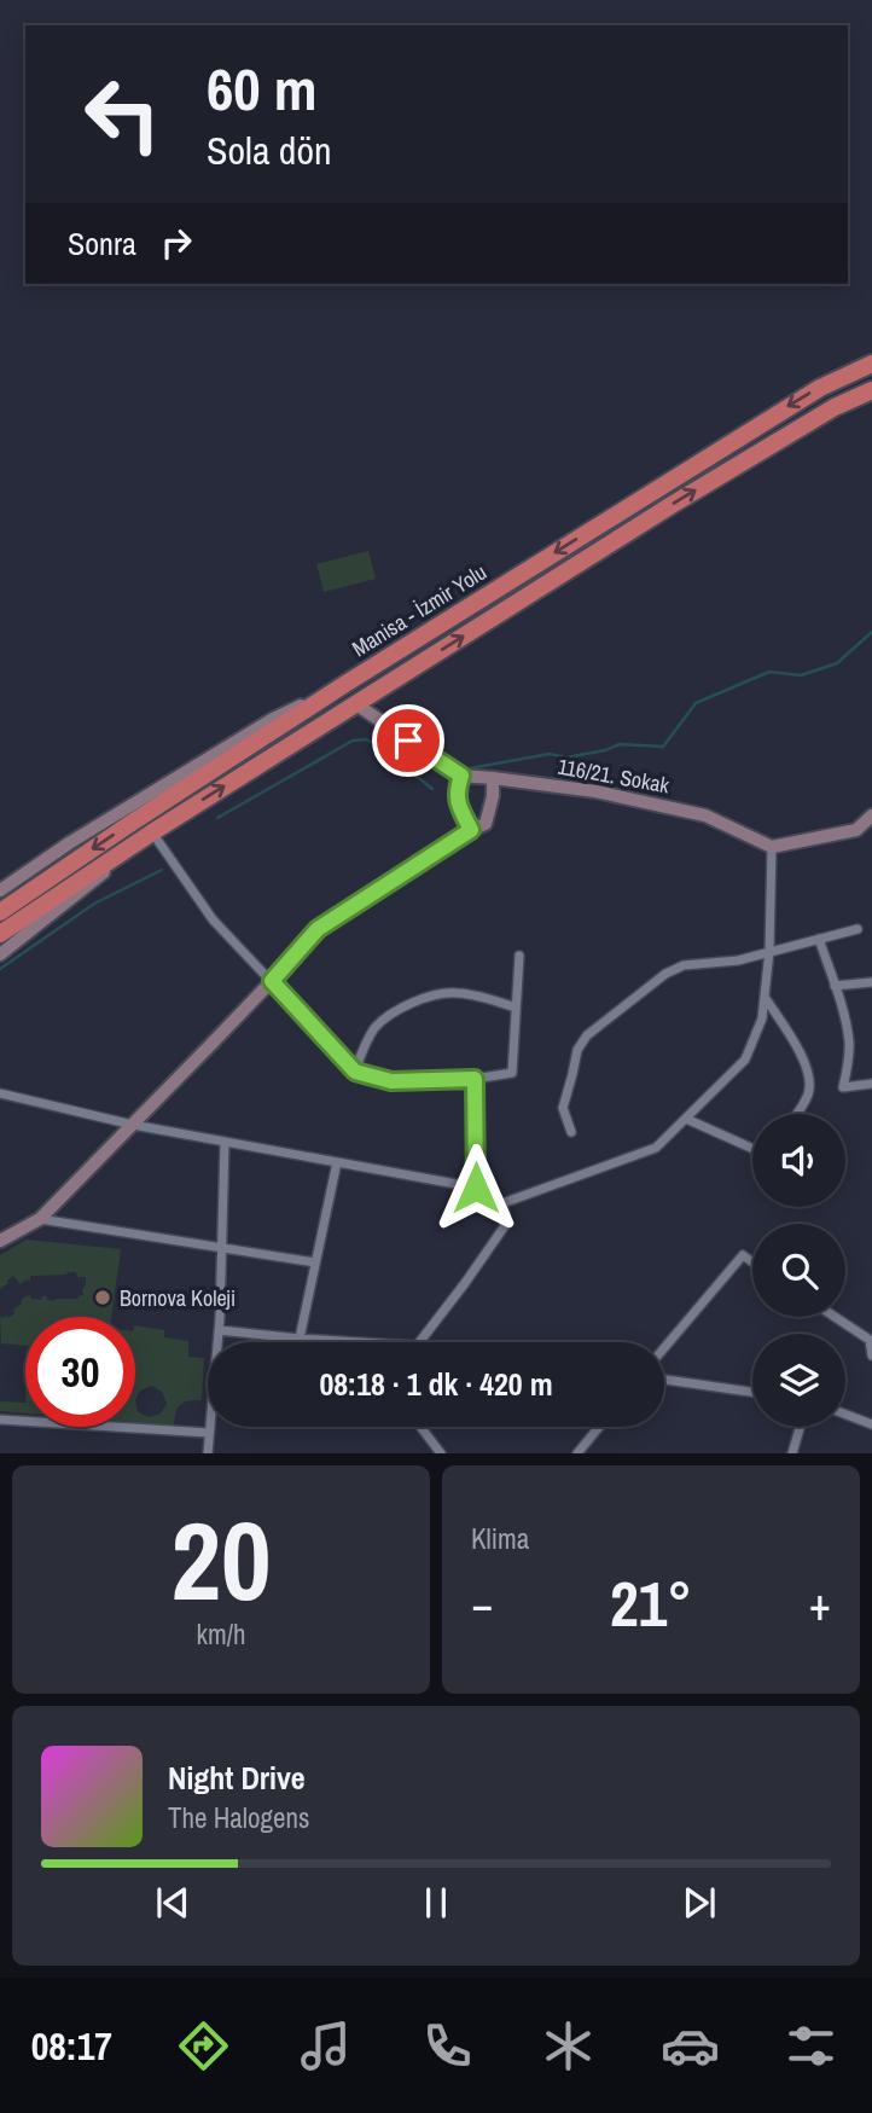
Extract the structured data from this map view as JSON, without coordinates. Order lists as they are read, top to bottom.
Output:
{
  "streets": {
    "highway": ["Manisa - İzmir Yolu"],
    "street": ["116/21. Sokak"]
  },
  "places": ["Bornova Koleji"],
  "page": {
    "turn": ["60 m", "Sola dön"],
    "then": "Sonra",
    "limit": "30",
    "trip": "08:18 · 1 dk · 420 m",
    "tile": [
      ["20", "km/h"],
      "Klima"
    ],
    "heat": ["−", "21°", "+"],
    "song": ["Night Drive", "The Halogens"],
    "tabs": "08:17"
  }
}
